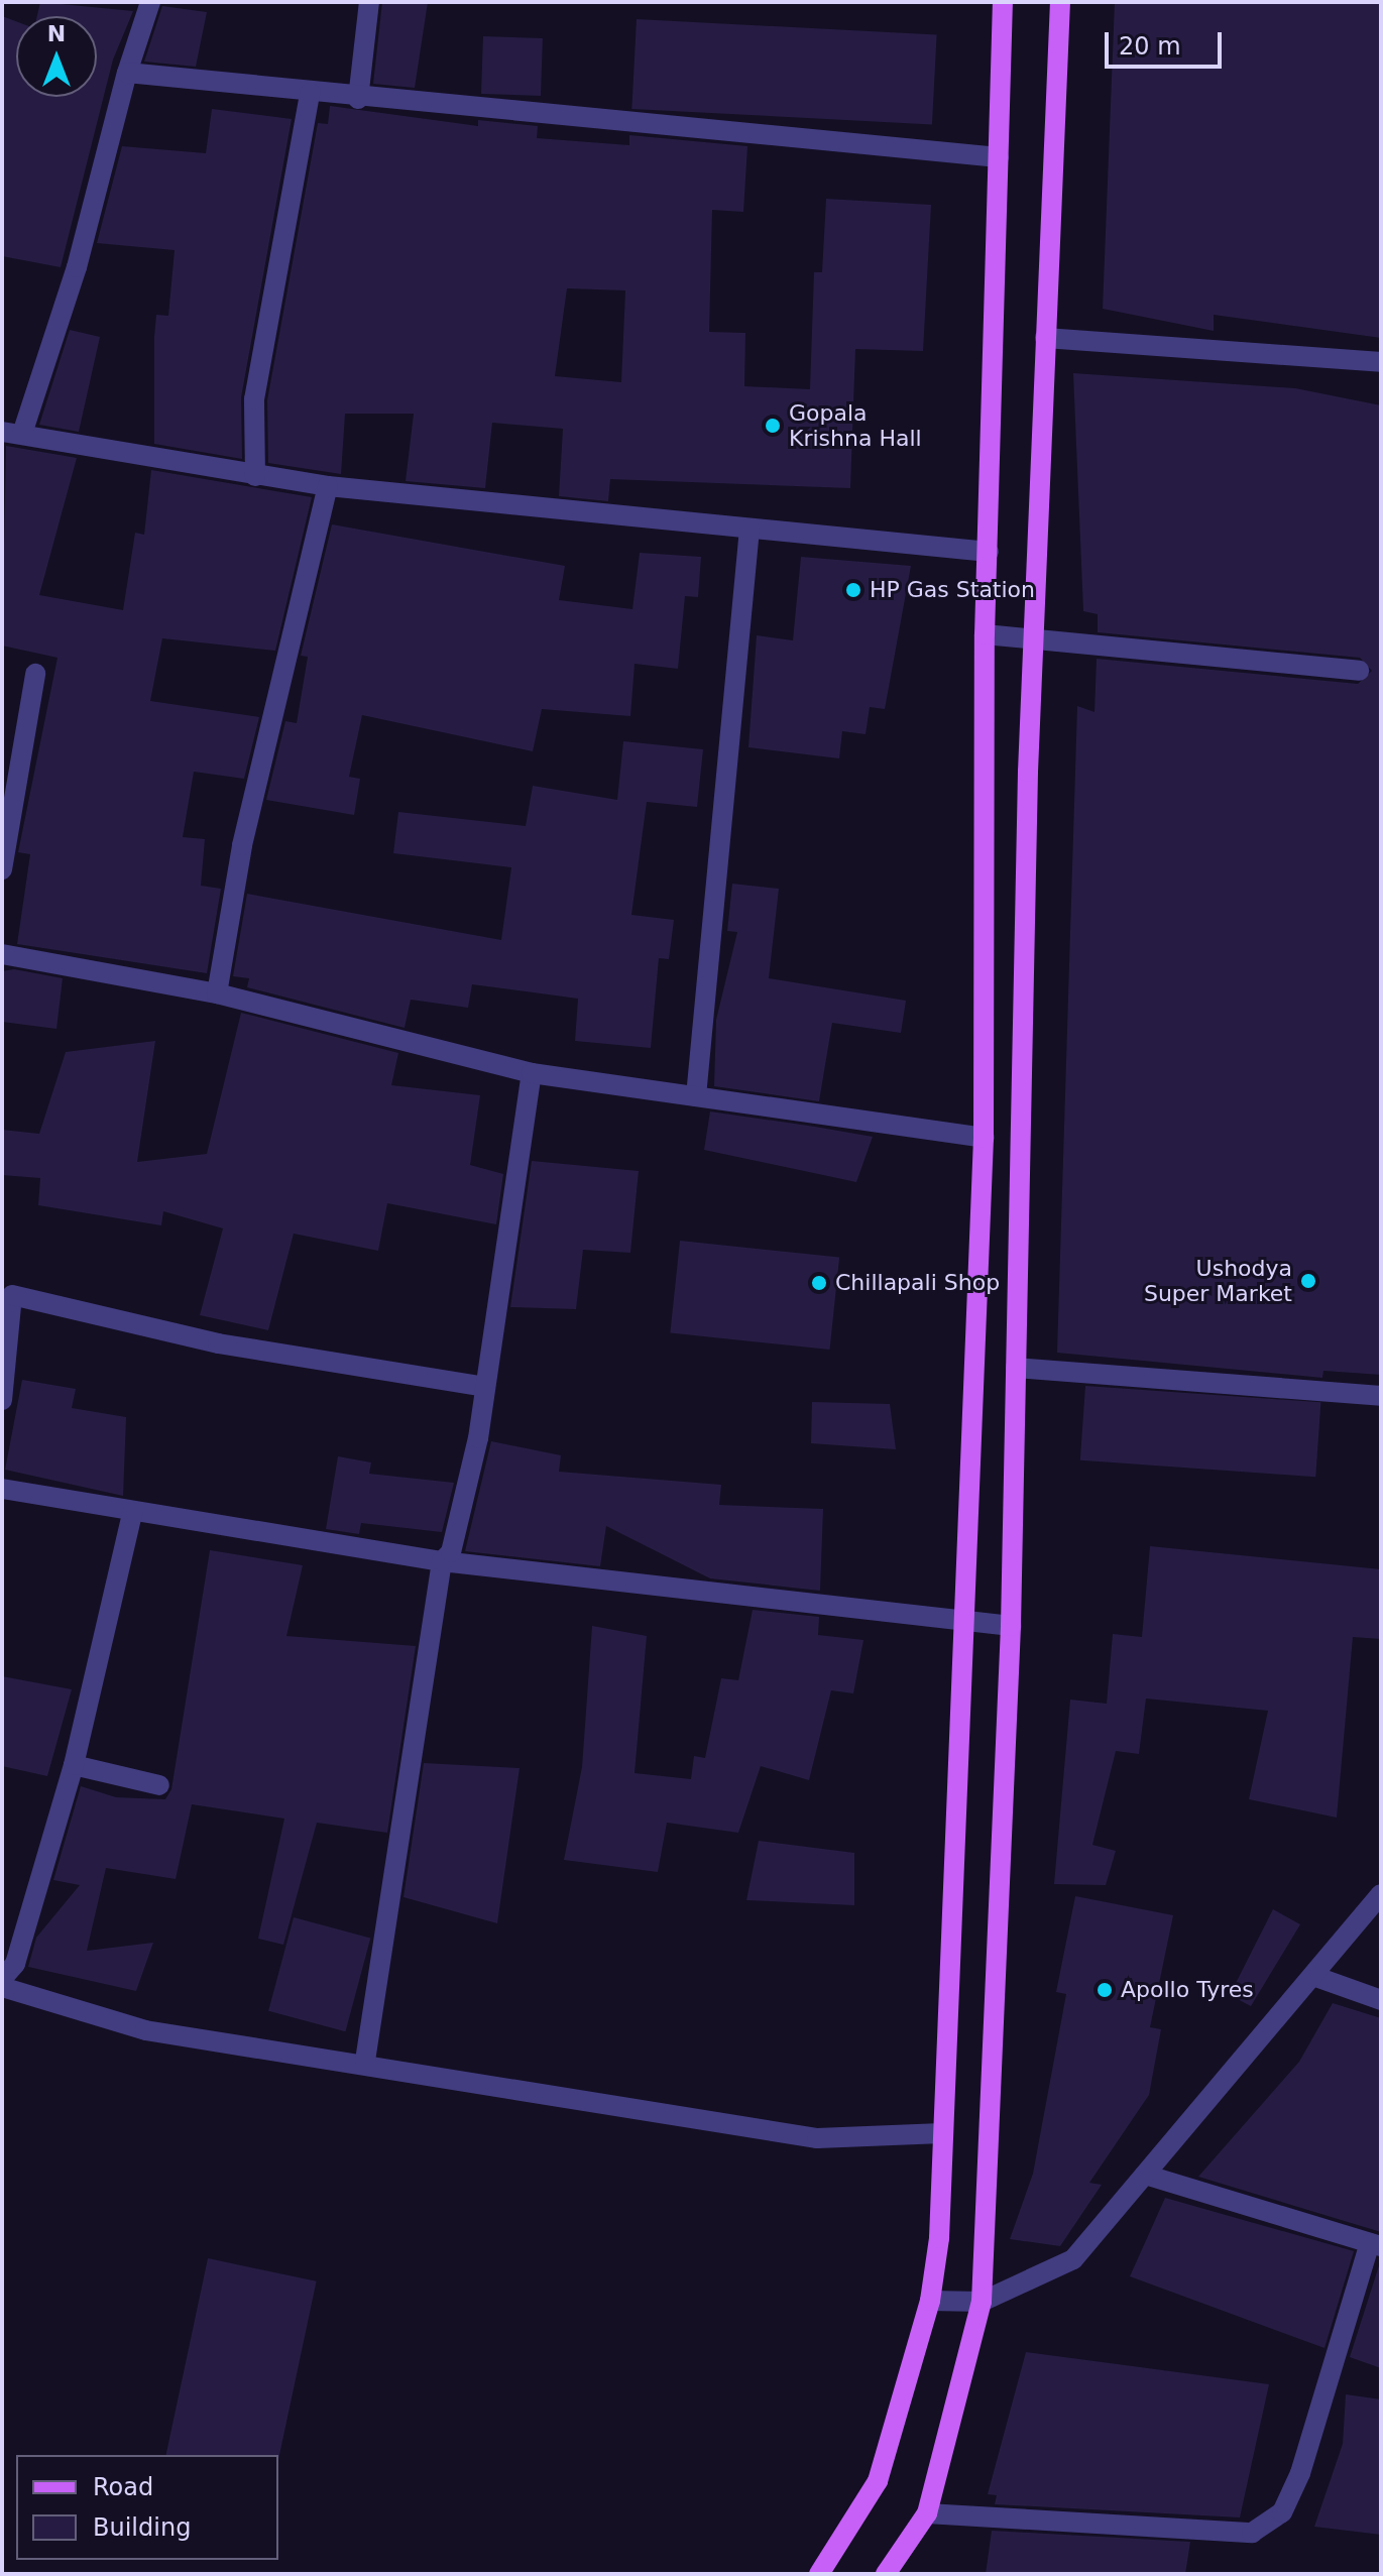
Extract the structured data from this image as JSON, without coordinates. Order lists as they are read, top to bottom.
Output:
{
  "places": [
    "Gopala Krishna Hall",
    "HP Gas Station",
    "Ushodya Super Market",
    "Chillapali Shop",
    "Apollo Tyres"
  ],
  "legend": ["Road", "Building"],
  "scale_bar": "20 m",
  "north": "top"
}
